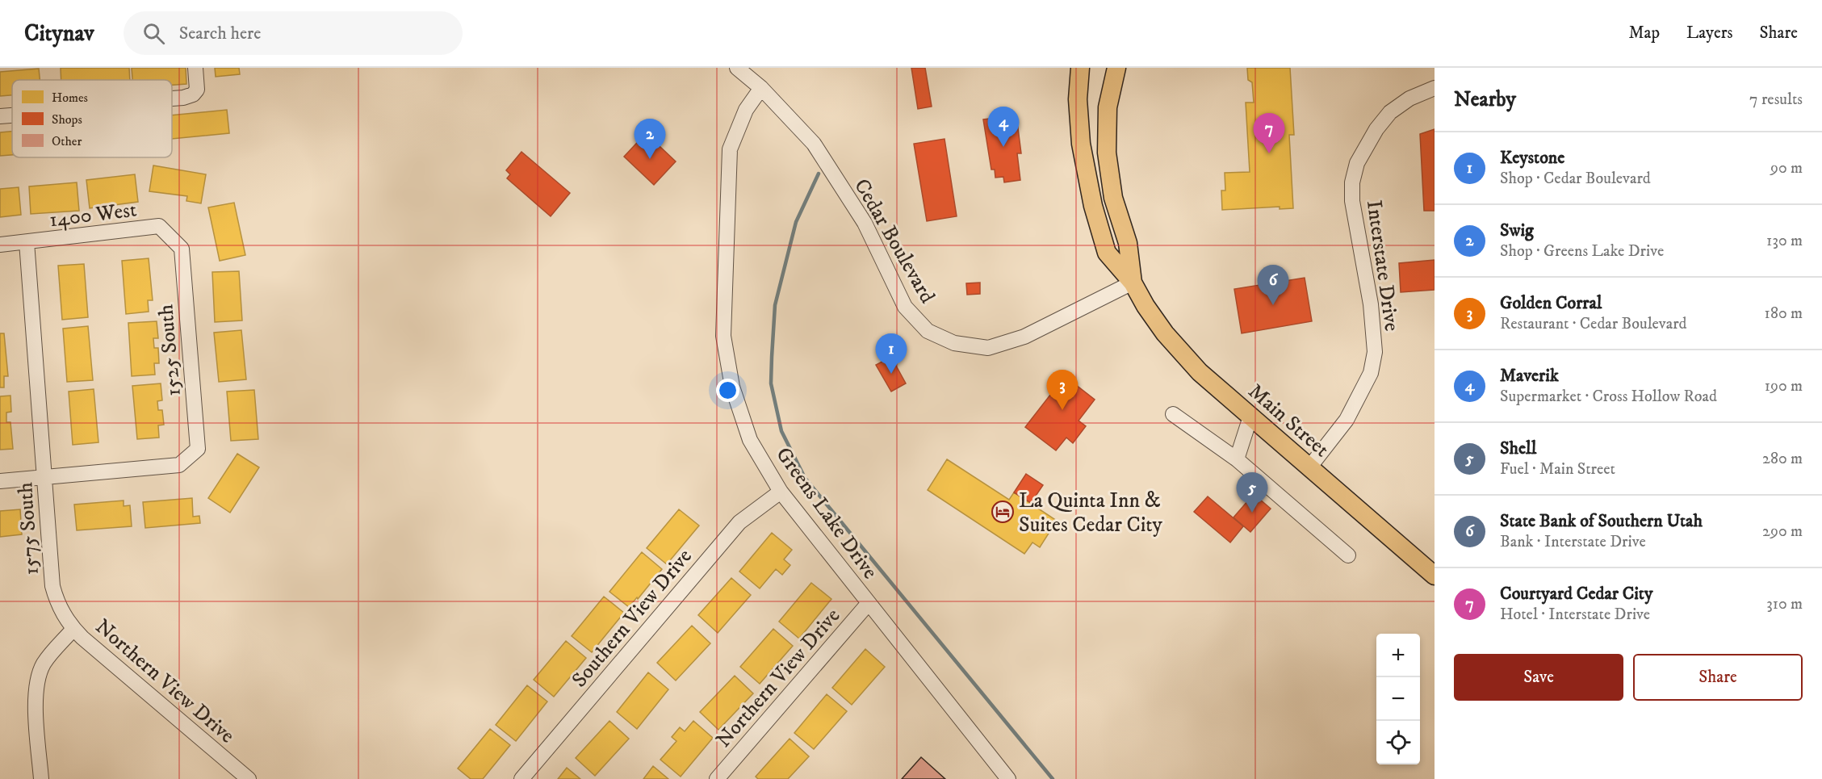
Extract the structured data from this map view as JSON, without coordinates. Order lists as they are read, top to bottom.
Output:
{
  "streets": {
    "main road": ["Main Street"],
    "street": [
      "1400 West",
      "Cedar Boulevard",
      "Interstate Drive",
      "1525 South",
      "Greens Lake Drive",
      "1575 South",
      "Southern View Drive",
      "Northern View Drive"
    ]
  },
  "crossings": [
    ["1400 West", "1525 South"],
    ["1400 West", "1575 South"],
    ["Cedar Boulevard", "Main Street"],
    ["Cedar Boulevard", "Greens Lake Drive"],
    ["Interstate Drive", "Main Street"],
    ["1525 South", "1575 South"],
    ["Greens Lake Drive", "Southern View Drive"],
    ["Greens Lake Drive", "Northern View Drive"],
    ["1575 South", "Northern View Drive"]
  ],
  "places": {
    "hotel": ["La Quinta Inn & Suites Cedar City"]
  },
  "legend": ["Homes", "Shops", "Other"],
  "page": {
    "header": "Citynav",
    "search": "Search here",
    "nav": ["Map", "Layers", "Share"],
    "heading": ["Nearby", "7 results"],
    "pins": [
      "4",
      "7",
      "2",
      "6",
      "1",
      "3",
      "5"
    ],
    "list": [
      {
        "mark": "1",
        "name": "Keystone",
        "note": "Shop · Cedar Boulevard",
        "value": "90 m"
      },
      {
        "mark": "2",
        "name": "Swig",
        "note": "Shop · Greens Lake Drive",
        "value": "130 m"
      },
      {
        "mark": "3",
        "name": "Golden Corral",
        "note": "Restaurant · Cedar Boulevard",
        "value": "180 m"
      },
      {
        "mark": "4",
        "name": "Maverik",
        "note": "Supermarket · Cross Hollow Road",
        "value": "190 m"
      },
      {
        "mark": "5",
        "name": "Shell",
        "note": "Fuel · Main Street",
        "value": "280 m"
      },
      {
        "mark": "6",
        "name": "State Bank of Southern Utah",
        "note": "Bank · Interstate Drive",
        "value": "290 m"
      },
      {
        "mark": "7",
        "name": "Courtyard Cedar City",
        "note": "Hotel · Interstate Drive",
        "value": "310 m"
      }
    ],
    "map_buttons": ["+", "−"],
    "buttons": ["Save", "Share"]
  }
}
